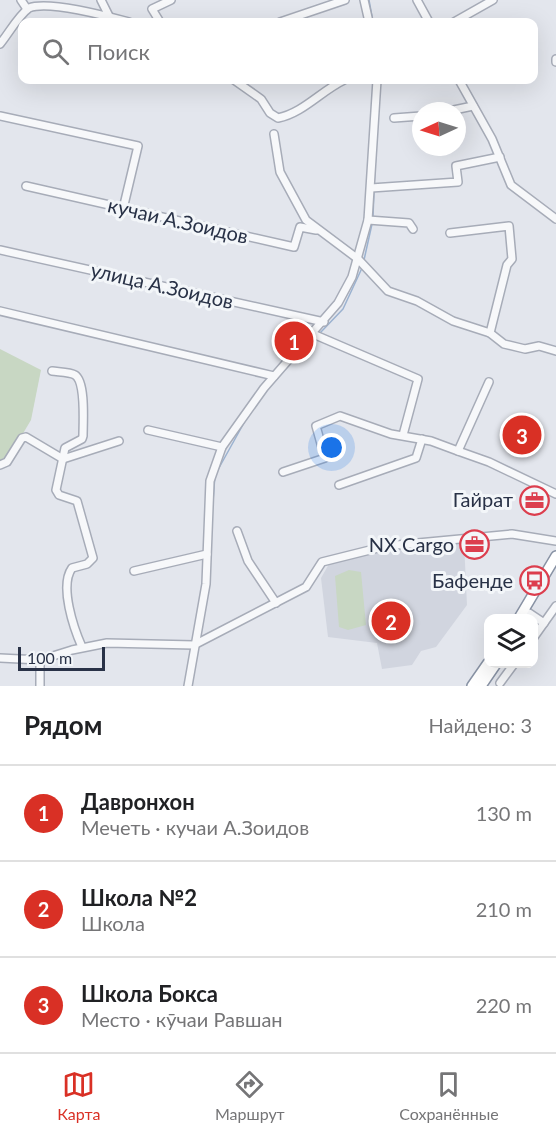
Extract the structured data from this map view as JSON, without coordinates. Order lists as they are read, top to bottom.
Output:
{
  "streets": {
    "street": ["кучаи А.Зоидов", "улица А.Зоидов"]
  },
  "places": {
    "office": ["Гайрат", "NX Cargo"],
    "bus stop": ["Бафенде"]
  },
  "scale_bar": "100 m",
  "north": "left",
  "page": {
    "search": "Поиск",
    "pins": ["1", "3", "2"],
    "scale": "100 m",
    "heading": ["Рядом", "Найдено: 3"],
    "list": [
      {
        "mark": "1",
        "name": "Давронхон",
        "note": "Мечеть · кучаи А.Зоидов",
        "value": "130 m"
      },
      {
        "mark": "2",
        "name": "Школа №2",
        "note": "Школа",
        "value": "210 m"
      },
      {
        "mark": "3",
        "name": "Школа Бокса",
        "note": "Место · кӯчаи Равшан",
        "value": "220 m"
      }
    ],
    "nav": ["Карта", "Маршрут", "Сохранённые"]
  }
}
